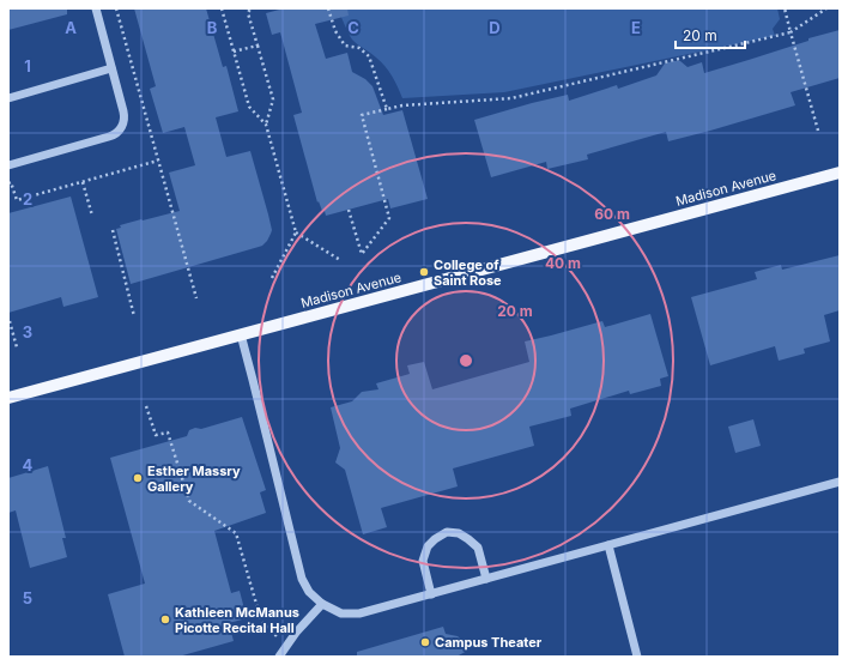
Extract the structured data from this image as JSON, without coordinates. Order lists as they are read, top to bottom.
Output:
{
  "streets": {
    "main road": ["Madison Avenue"]
  },
  "places": [
    "College of Saint Rose",
    "Esther Massry Gallery",
    "Kathleen McManus Picotte Recital Hall",
    "Campus Theater"
  ],
  "scale_bar": "20 m",
  "grid": {
    "columns": [
      "A",
      "B",
      "C",
      "D",
      "E"
    ],
    "rows": [
      "1",
      "2",
      "3",
      "4",
      "5"
    ]
  },
  "rings": ["60 m", "40 m", "20 m"]
}
